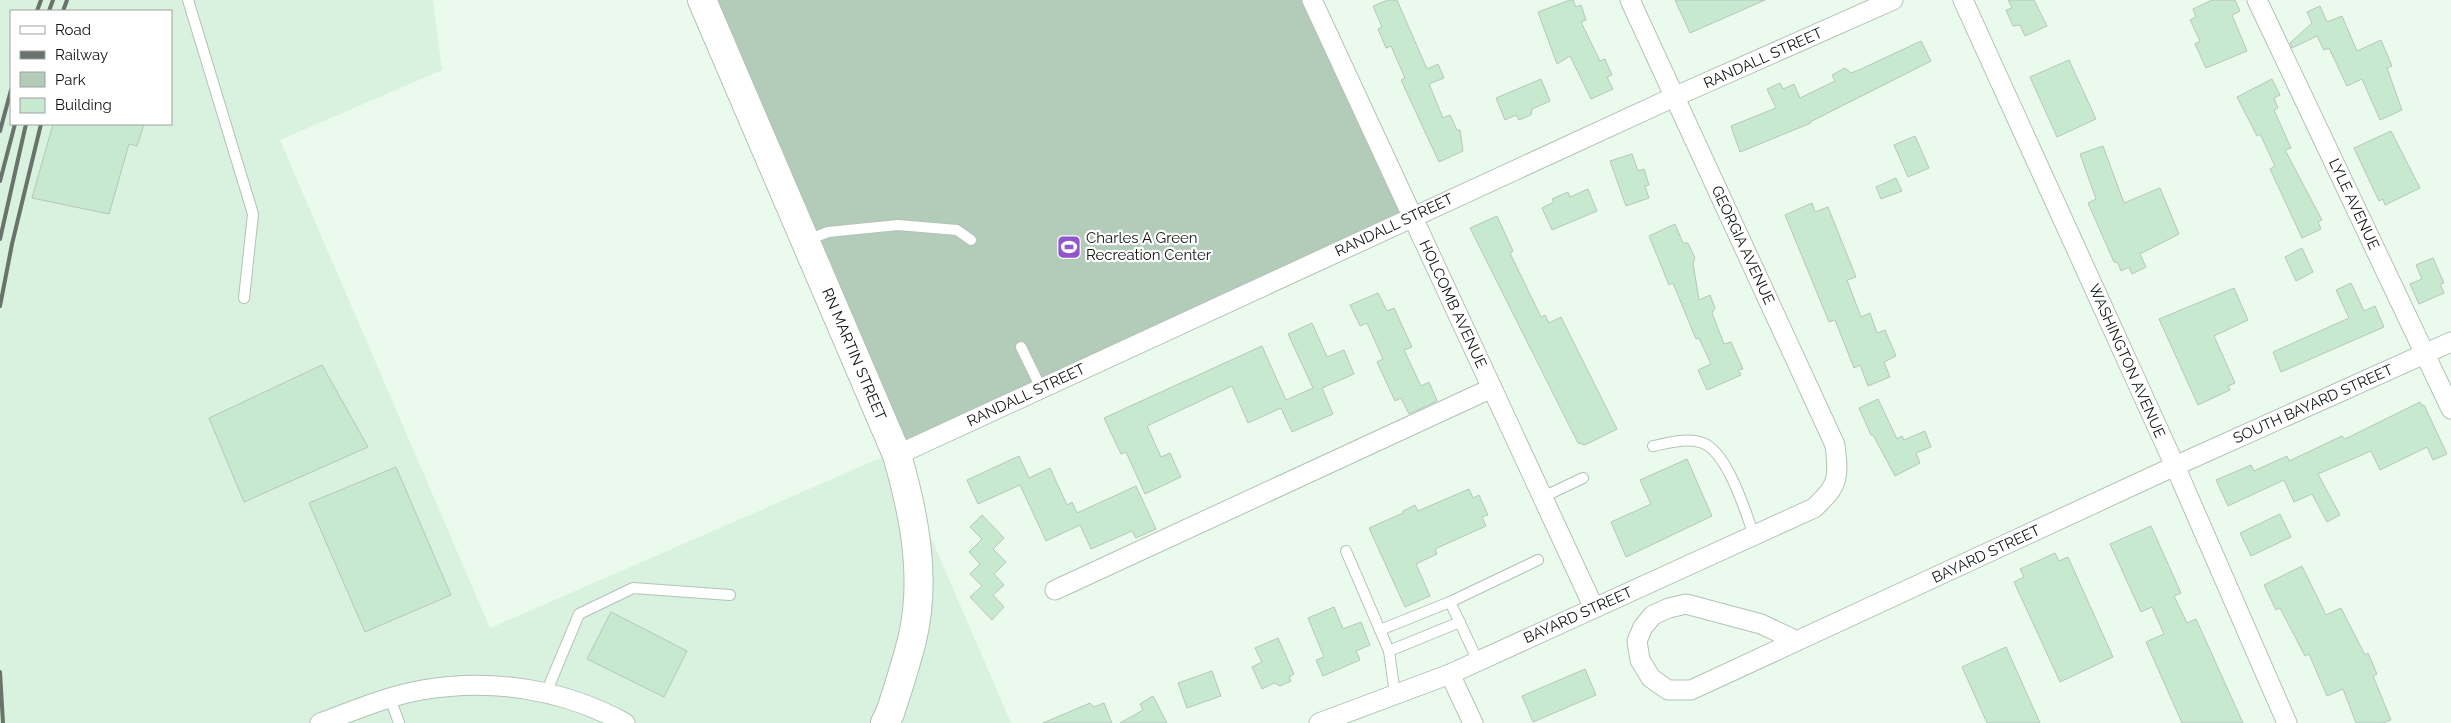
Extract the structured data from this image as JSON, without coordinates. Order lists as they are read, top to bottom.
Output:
{
  "streets": {
    "street": [
      "RANDALL STREET",
      "LYLE AVENUE",
      "GEORGIA AVENUE",
      "HOLCOMB AVENUE",
      "RN MARTIN STREET",
      "WASHINGTON AVENUE",
      "SOUTH BAYARD STREET",
      "BAYARD STREET"
    ]
  },
  "crossings": [
    ["RANDALL STREET", "GEORGIA AVENUE"],
    ["RANDALL STREET", "HOLCOMB AVENUE"],
    ["RANDALL STREET", "RN MARTIN STREET"],
    ["LYLE AVENUE", "SOUTH BAYARD STREET"],
    ["GEORGIA AVENUE", "BAYARD STREET"],
    ["HOLCOMB AVENUE", "BAYARD STREET"],
    ["WASHINGTON AVENUE", "SOUTH BAYARD STREET"],
    ["WASHINGTON AVENUE", "BAYARD STREET"],
    ["SOUTH BAYARD STREET", "BAYARD STREET"]
  ],
  "places": {
    "sports": ["Charles A Green Recreation Center"]
  },
  "legend": [
    "Road",
    "Railway",
    "Park",
    "Building"
  ]
}
